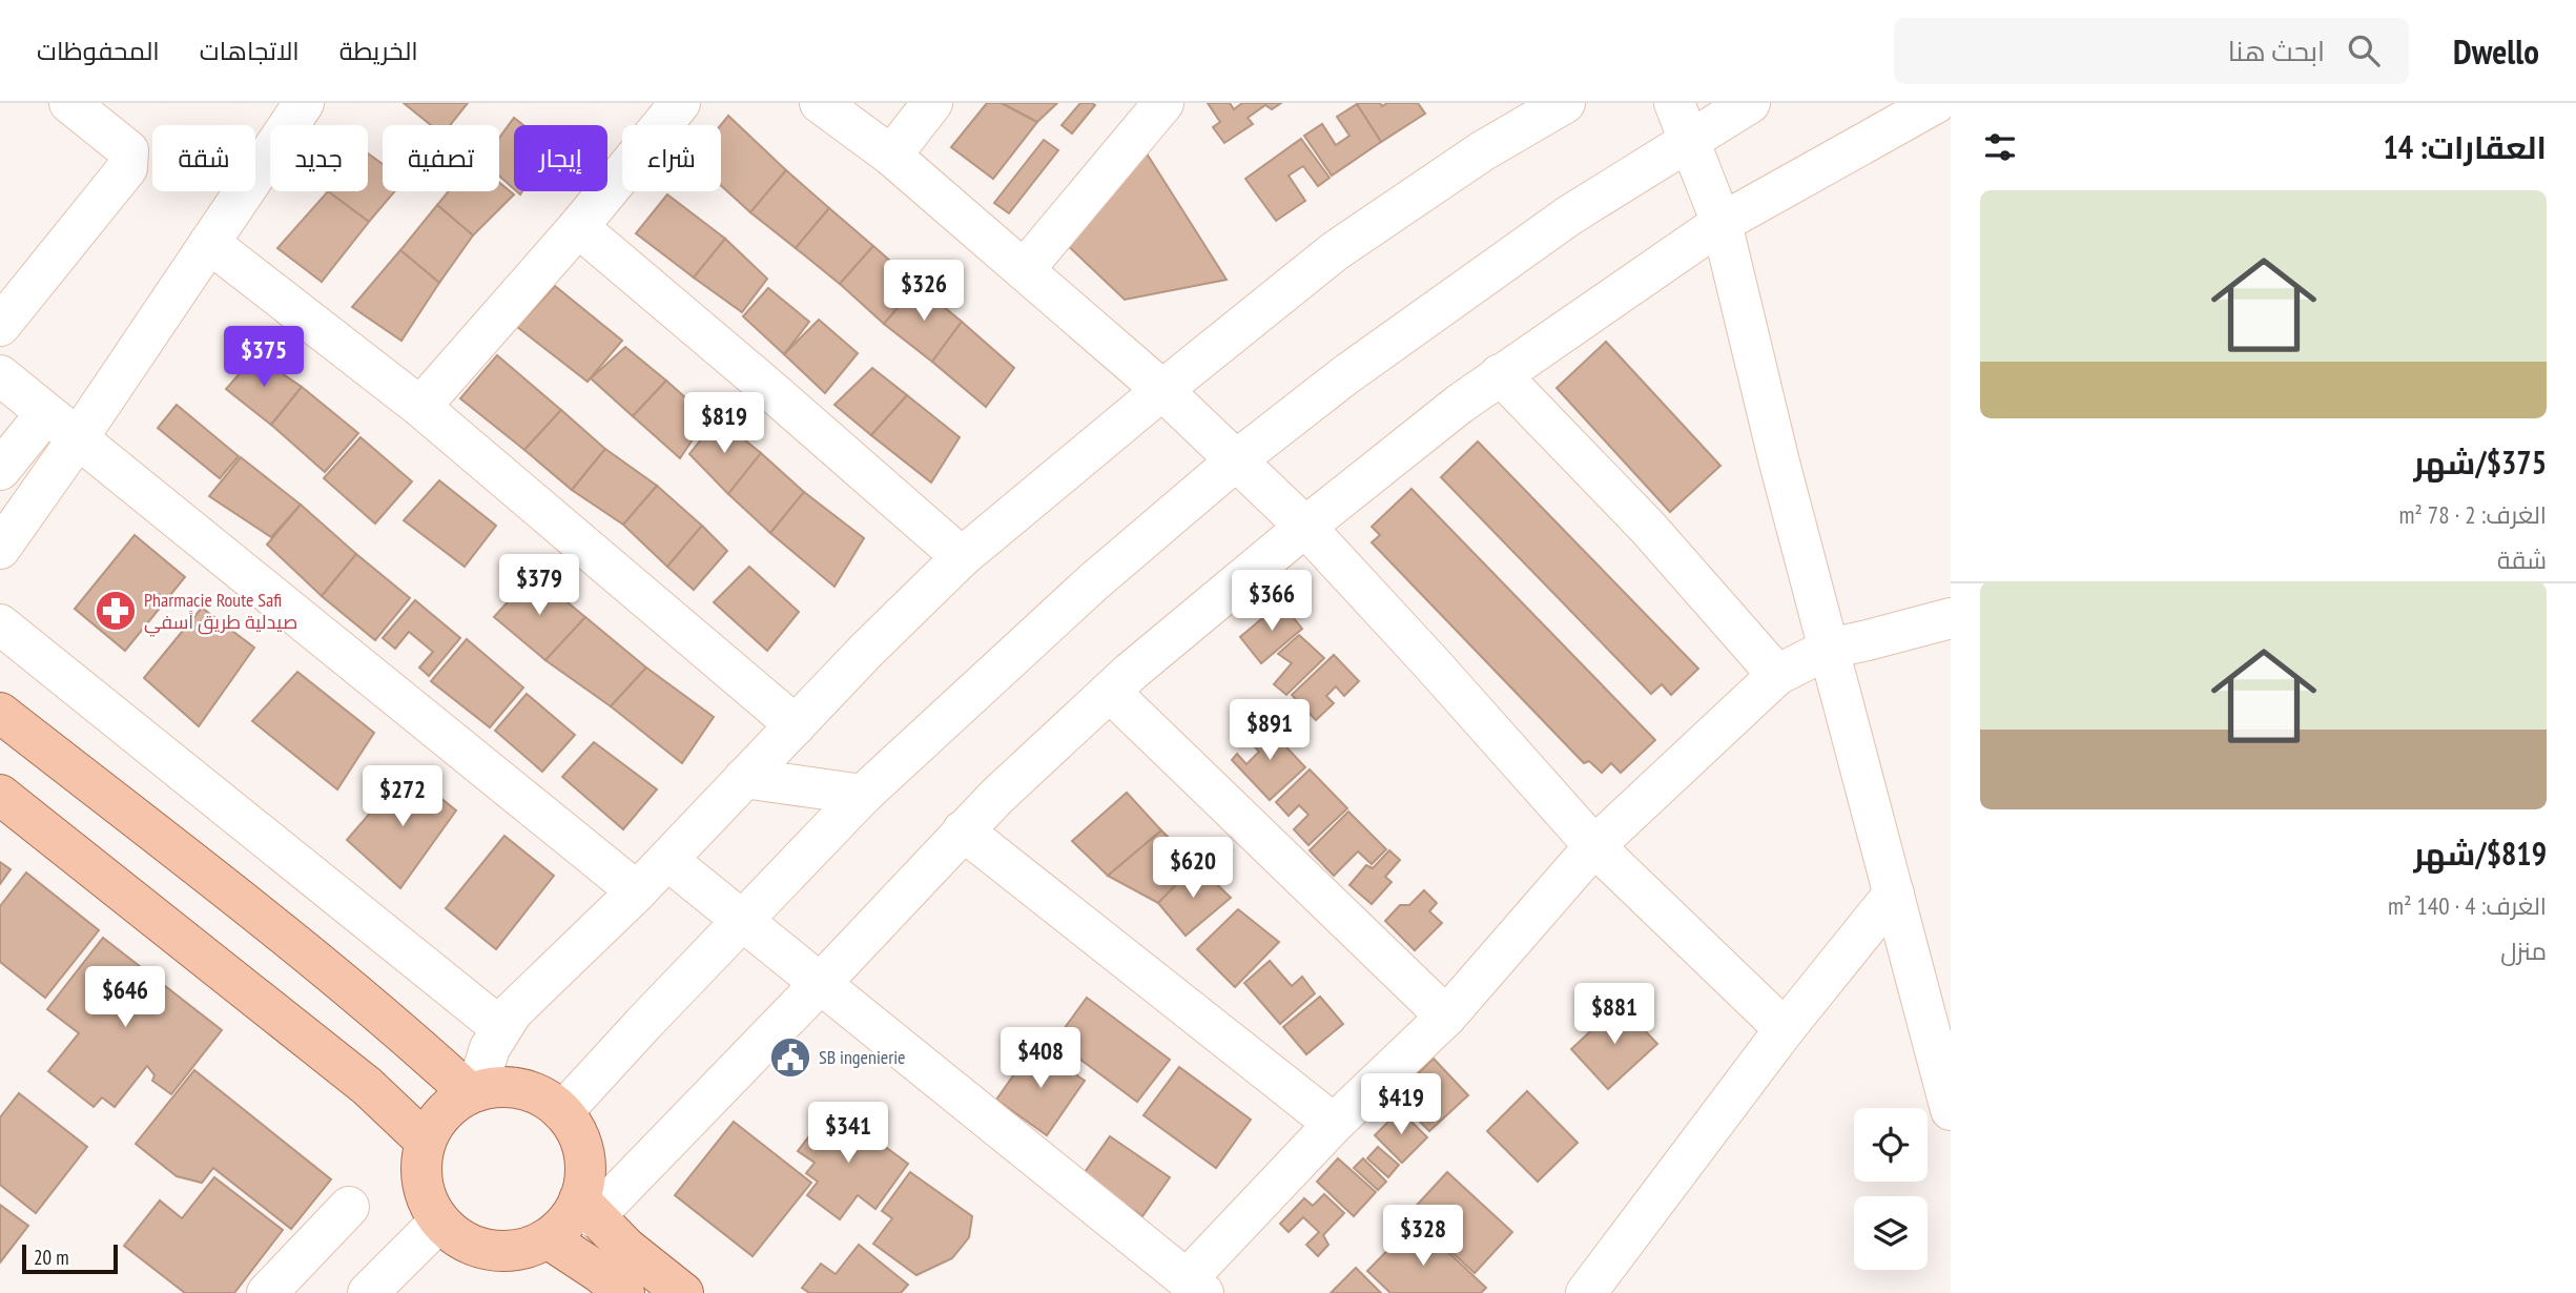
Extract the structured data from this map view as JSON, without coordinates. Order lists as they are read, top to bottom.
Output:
{
  "places": {
    "pharmacy": ["Pharmacie Route Safi صيدلية طريق اًسفي"],
    "public building": ["SB ingenierie"]
  },
  "scale_bar": "20 m",
  "page": {
    "header": "Dwello",
    "search": "ابحث هنا",
    "nav": ["الخريطة", "الاتجاهات", "المحفوظات"],
    "heading": "العقارات: 14",
    "chip": [
      "شراء",
      "إيجار",
      "تصفية",
      "جديد",
      "شقة"
    ],
    "list": [
      {
        "name": "$375/شهر",
        "note": "الغرف: 2 · 78 m² · شقة"
      },
      {
        "name": "$819/شهر",
        "note": "الغرف: 4 · 140 m² · منزل"
      }
    ],
    "price": [
      "$326",
      "$375",
      "$819",
      "$379",
      "$366",
      "$891",
      "$272",
      "$620",
      "$646",
      "$881",
      "$408",
      "$419",
      "$341",
      "$328"
    ],
    "scale": "20 m"
  }
}
